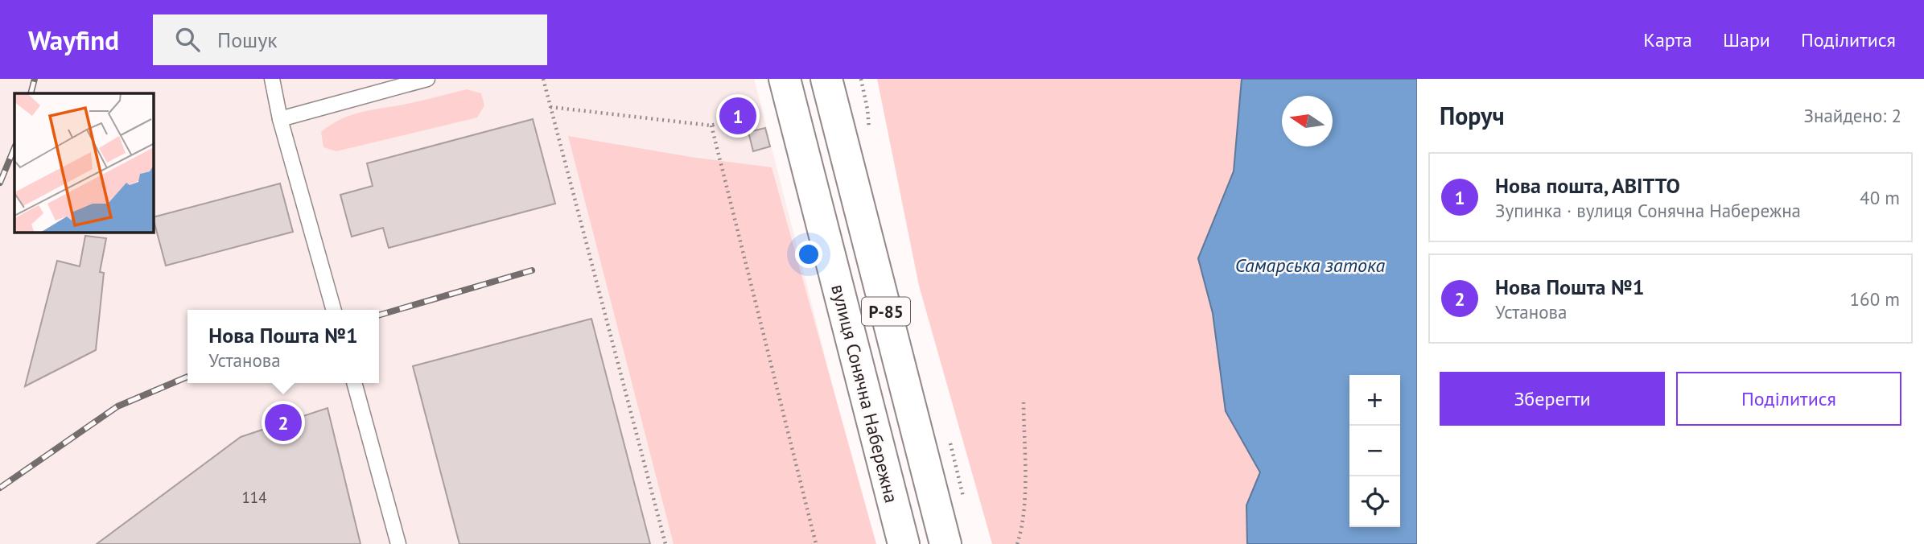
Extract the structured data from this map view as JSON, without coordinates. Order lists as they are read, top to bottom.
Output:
{
  "streets": {
    "main road": ["Р-85", "вулиця Сонячна Набережна"]
  },
  "water": ["Самарська затока"],
  "house_numbers": ["114"],
  "north": "left",
  "page": {
    "header": "Wayfind",
    "search": "Пошук",
    "nav": ["Карта", "Шари", "Поділитися"],
    "heading": ["Поруч", "Знайдено: 2"],
    "pins": ["1", "2"],
    "list": [
      {
        "mark": "1",
        "name": "Нова пошта, АВІТТО",
        "note": "Зупинка · вулиця Сонячна Набережна",
        "value": "40 m"
      },
      {
        "mark": "2",
        "name": "Нова Пошта №1",
        "note": "Установа",
        "value": "160 m"
      }
    ],
    "popup": ["Нова Пошта №1", "Установа"],
    "buttons": ["Зберегти", "Поділитися"],
    "map_buttons": ["+", "−"]
  }
}
